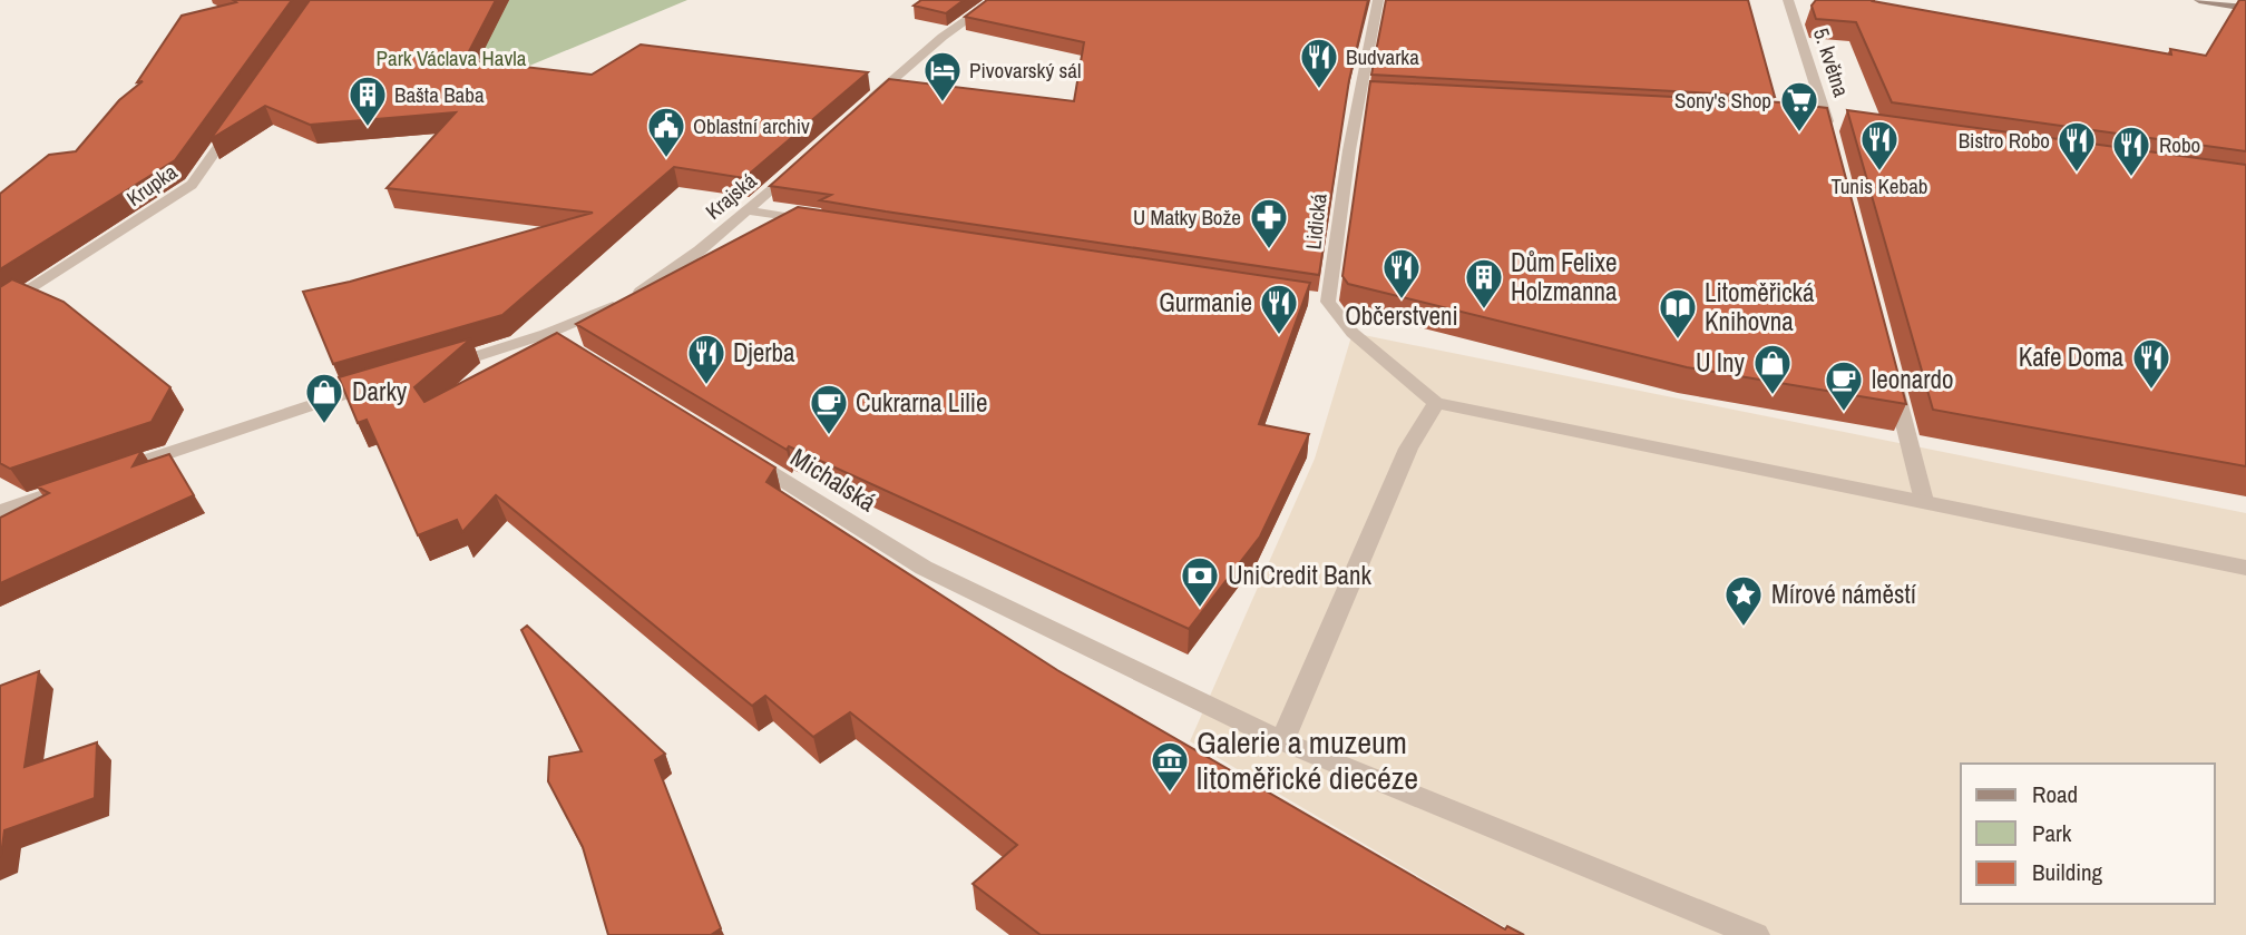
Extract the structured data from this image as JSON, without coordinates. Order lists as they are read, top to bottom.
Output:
{
  "streets": {
    "street": [
      "5. května",
      "Krupka",
      "Krajská",
      "Lidická",
      "Michalská"
    ]
  },
  "parks": ["Park Václava Havla"],
  "places": {
    "restaurant": [
      "Budvarka",
      "Tunis Kebab",
      "Bistro Robo",
      "Robo",
      "Občerstveni",
      "Gurmanie",
      "Djerba",
      "Kafe Doma"
    ],
    "hotel": ["Pivovarský sál"],
    "building": ["Bašta Baba", "Dům Felixe Holzmanna"],
    "supermarket": ["Sony's Shop"],
    "public building": ["Oblastní archiv"],
    "pharmacy": ["U Matky Bože"],
    "library": ["Litoměřická Knihovna"],
    "shop": ["U Iny", "Darky"],
    "cafe": ["leonardo", "Cukrarna Lilie"],
    "bank": ["UniCredit Bank"],
    "place": ["Mírové náměstí"],
    "museum": ["Galerie a muzeum litoměřické diecéze"]
  },
  "legend": ["Road", "Park", "Building"]
}
